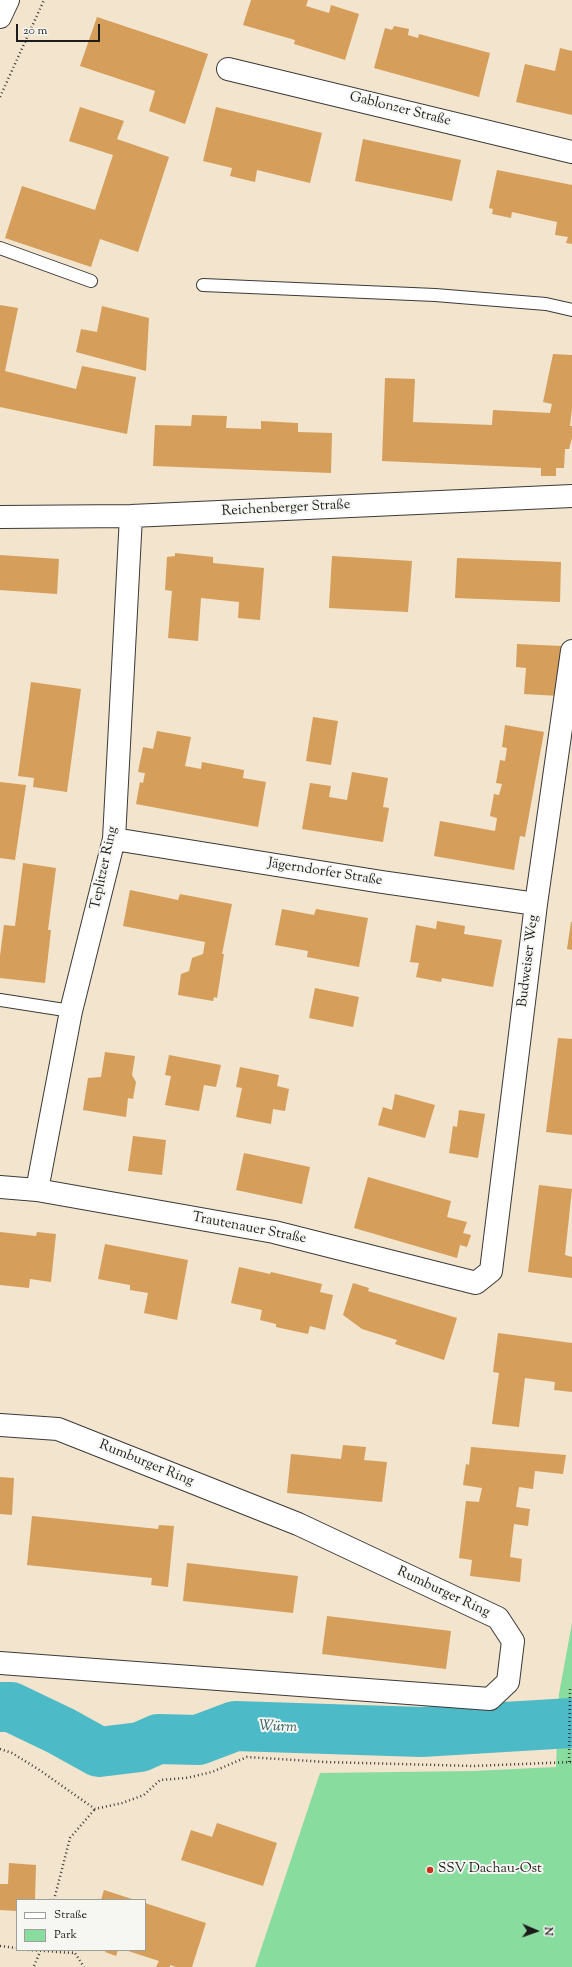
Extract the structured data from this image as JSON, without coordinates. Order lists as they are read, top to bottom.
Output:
{
  "streets": {
    "street": [
      "Gablonzer Straße",
      "Reichenberger Straße",
      "Teplitzer Ring",
      "Jägerndorfer Straße",
      "Budweiser Weg",
      "Trautenauer Straße",
      "Rumburger Ring"
    ]
  },
  "crossings": [
    ["Reichenberger Straße", "Teplitzer Ring"],
    ["Teplitzer Ring", "Jägerndorfer Straße"],
    ["Teplitzer Ring", "Trautenauer Straße"],
    ["Jägerndorfer Straße", "Budweiser Weg"],
    ["Budweiser Weg", "Trautenauer Straße"]
  ],
  "water": ["Würm"],
  "places": ["SSV Dachau-Ost"],
  "legend": ["Straße", "Park"],
  "scale_bar": "20 m",
  "north": "right"
}
